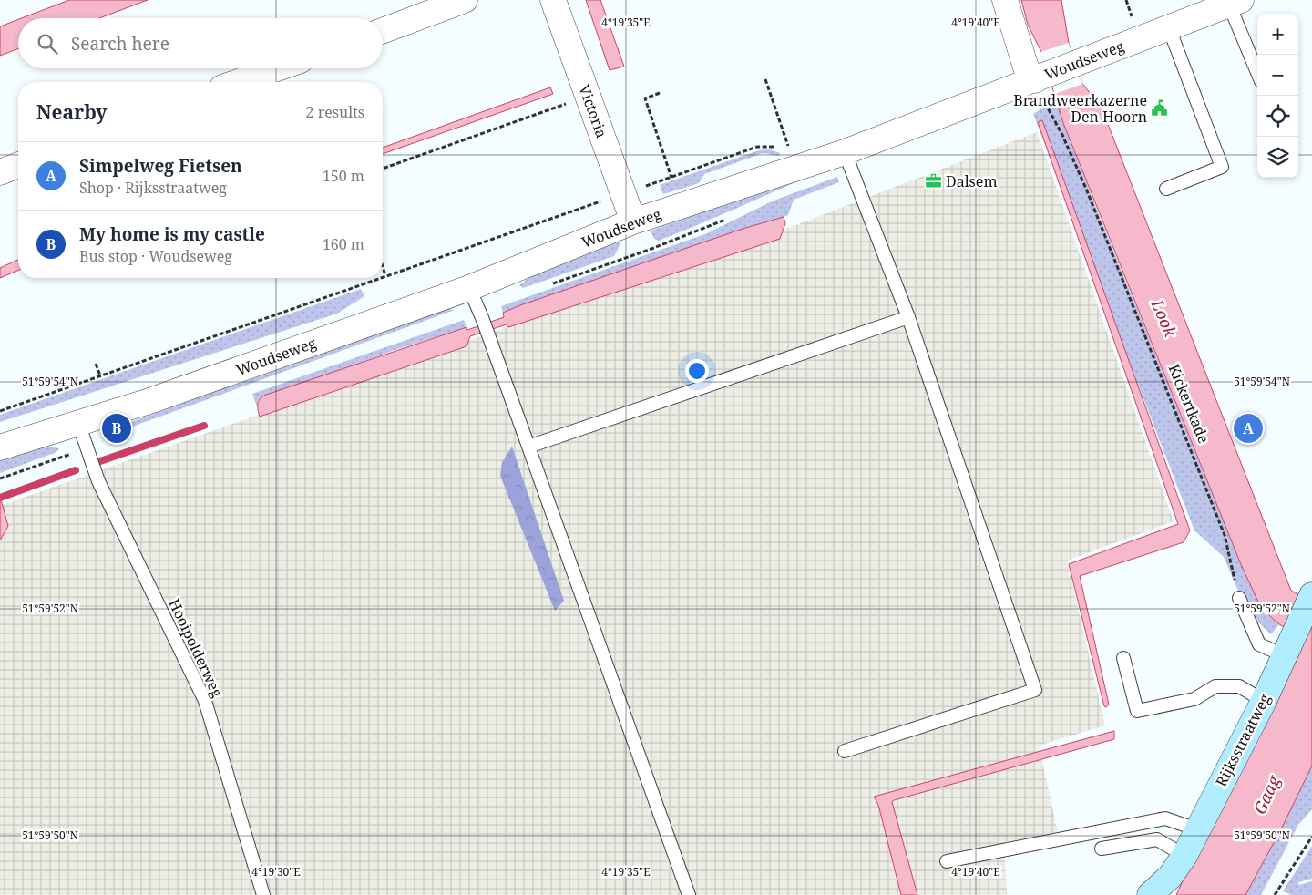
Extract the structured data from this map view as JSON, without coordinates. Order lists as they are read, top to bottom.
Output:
{
  "streets": {
    "street": ["Woudseweg", "Victoria", "Rijksstraatweg"],
    "lane": ["Hooipolderweg"],
    "path": ["Kickertkade"]
  },
  "crossings": [
    ["Woudseweg", "Victoria"],
    ["Woudseweg", "Kickertkade"],
    ["Woudseweg", "Hooipolderweg"]
  ],
  "water": ["Look", "Gaag"],
  "places": {
    "public building": ["Brandweerkazerne Den Hoorn"],
    "office": ["Dalsem"]
  },
  "page": {
    "map_buttons": ["+", "−"],
    "search": "Search here",
    "heading": ["Nearby", "2 results"],
    "list": [
      {
        "mark": "A",
        "name": "Simpelweg Fietsen",
        "note": "Shop · Rijksstraatweg",
        "value": "150 m"
      },
      {
        "mark": "B",
        "name": "My home is my castle",
        "note": "Bus stop · Woudseweg",
        "value": "160 m"
      }
    ],
    "pins": ["A", "B"]
  },
  "coordinates": [
    "4°19'35\"E",
    "4°19'40\"E",
    "51°59'54\"N",
    "51°59'52\"N",
    "51°59'50\"N",
    "4°19'30\"E"
  ]
}
